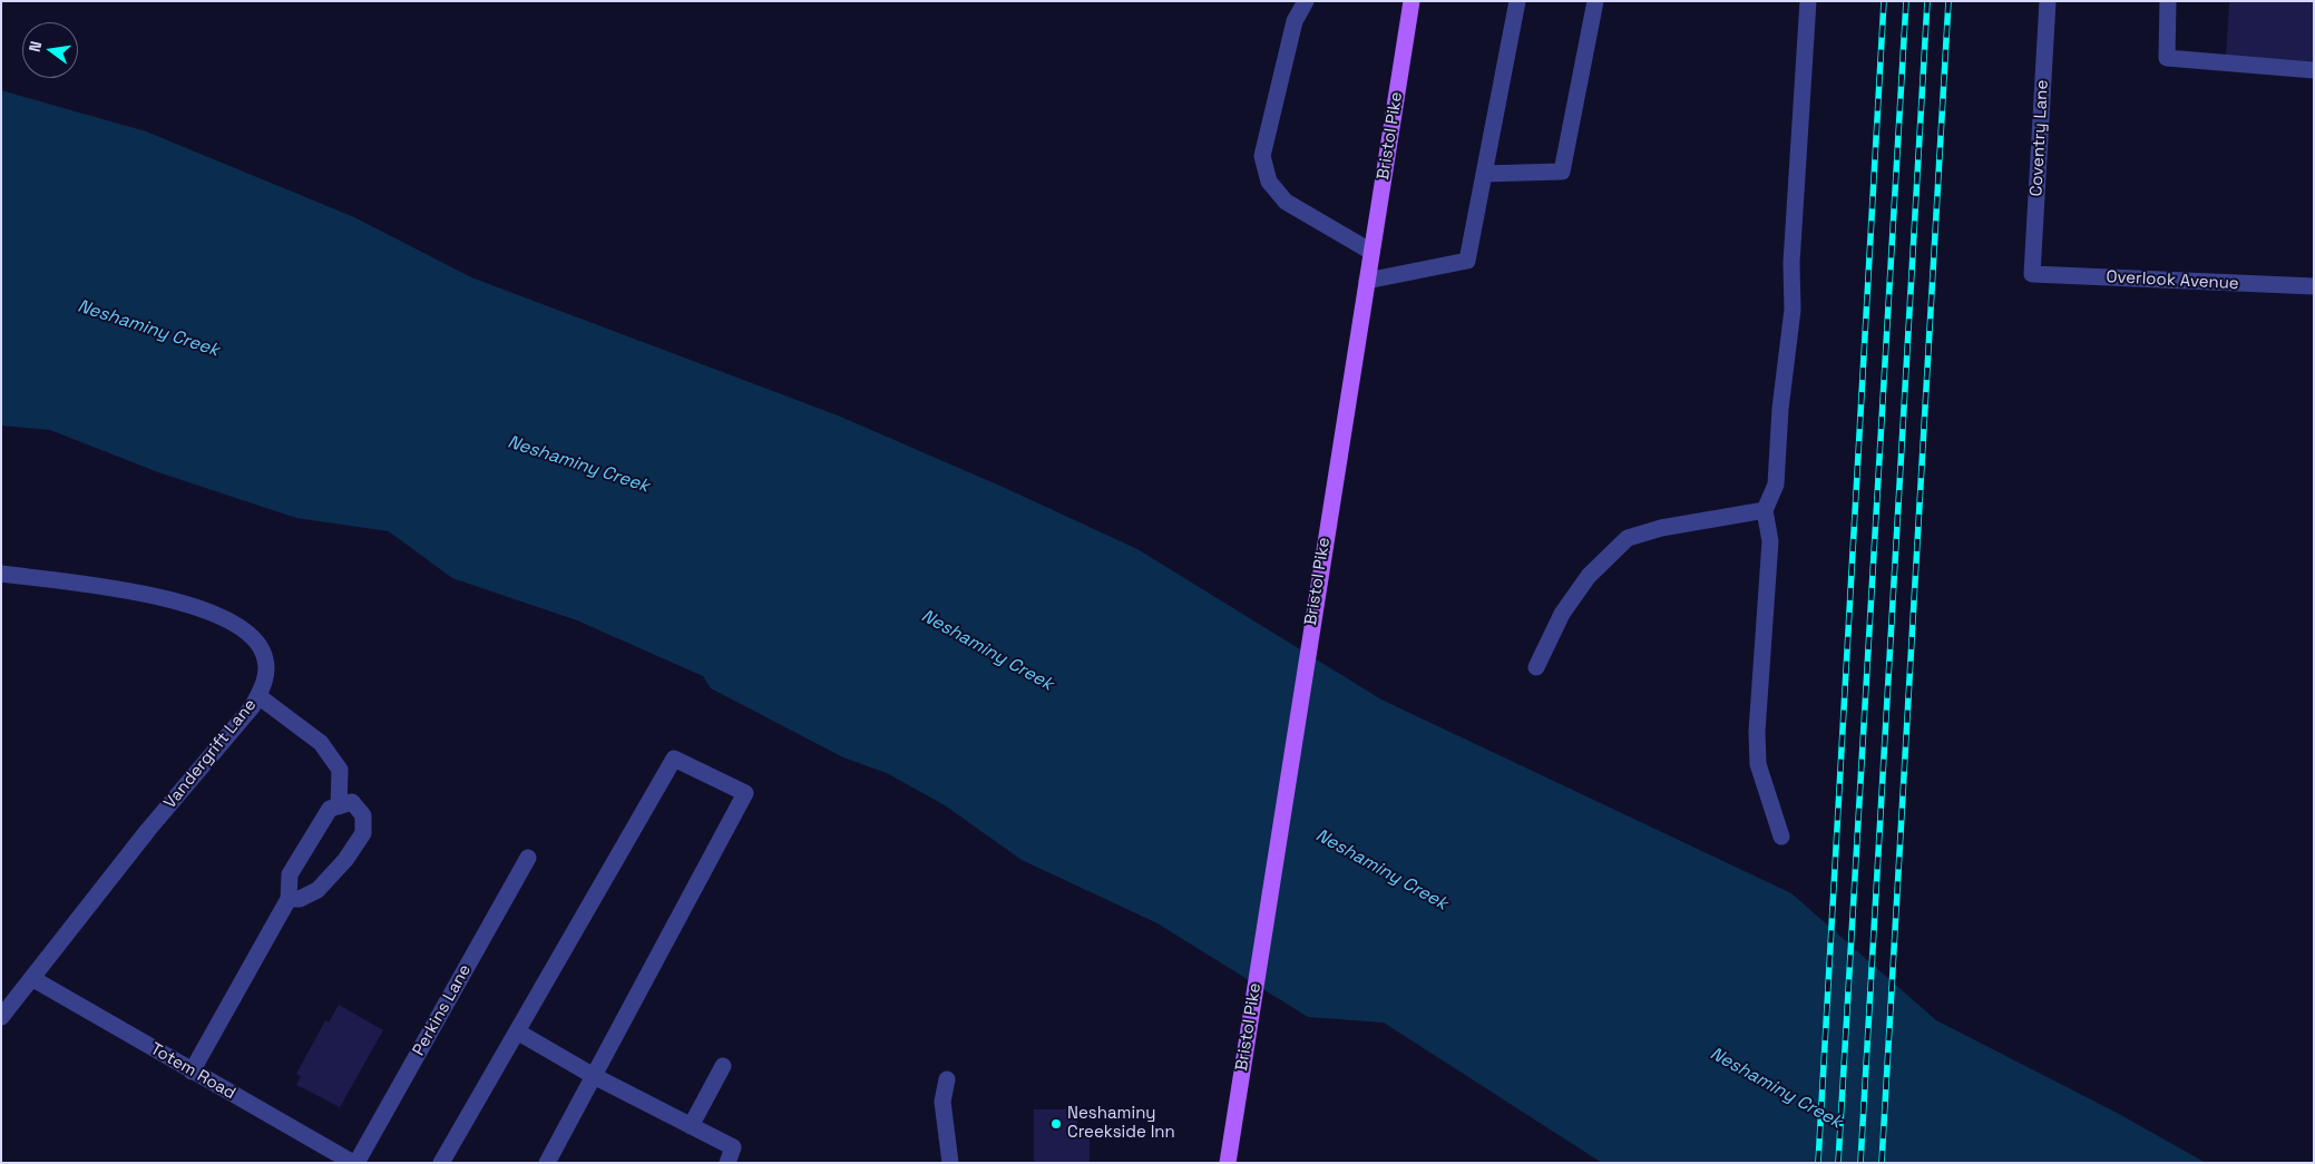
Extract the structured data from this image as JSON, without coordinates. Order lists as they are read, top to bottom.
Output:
{
  "streets": {
    "main road": ["Bristol Pike"],
    "street": [
      "Coventry Lane",
      "Overlook Avenue",
      "Vandergrift Lane",
      "Perkins Lane",
      "Totem Road"
    ]
  },
  "crossings": [
    ["Coventry Lane", "Overlook Avenue"],
    ["Vandergrift Lane", "Totem Road"],
    ["Perkins Lane", "Totem Road"]
  ],
  "water": ["Neshaminy Creek"],
  "places": ["Neshaminy Creekside Inn"],
  "north": "left"
}
